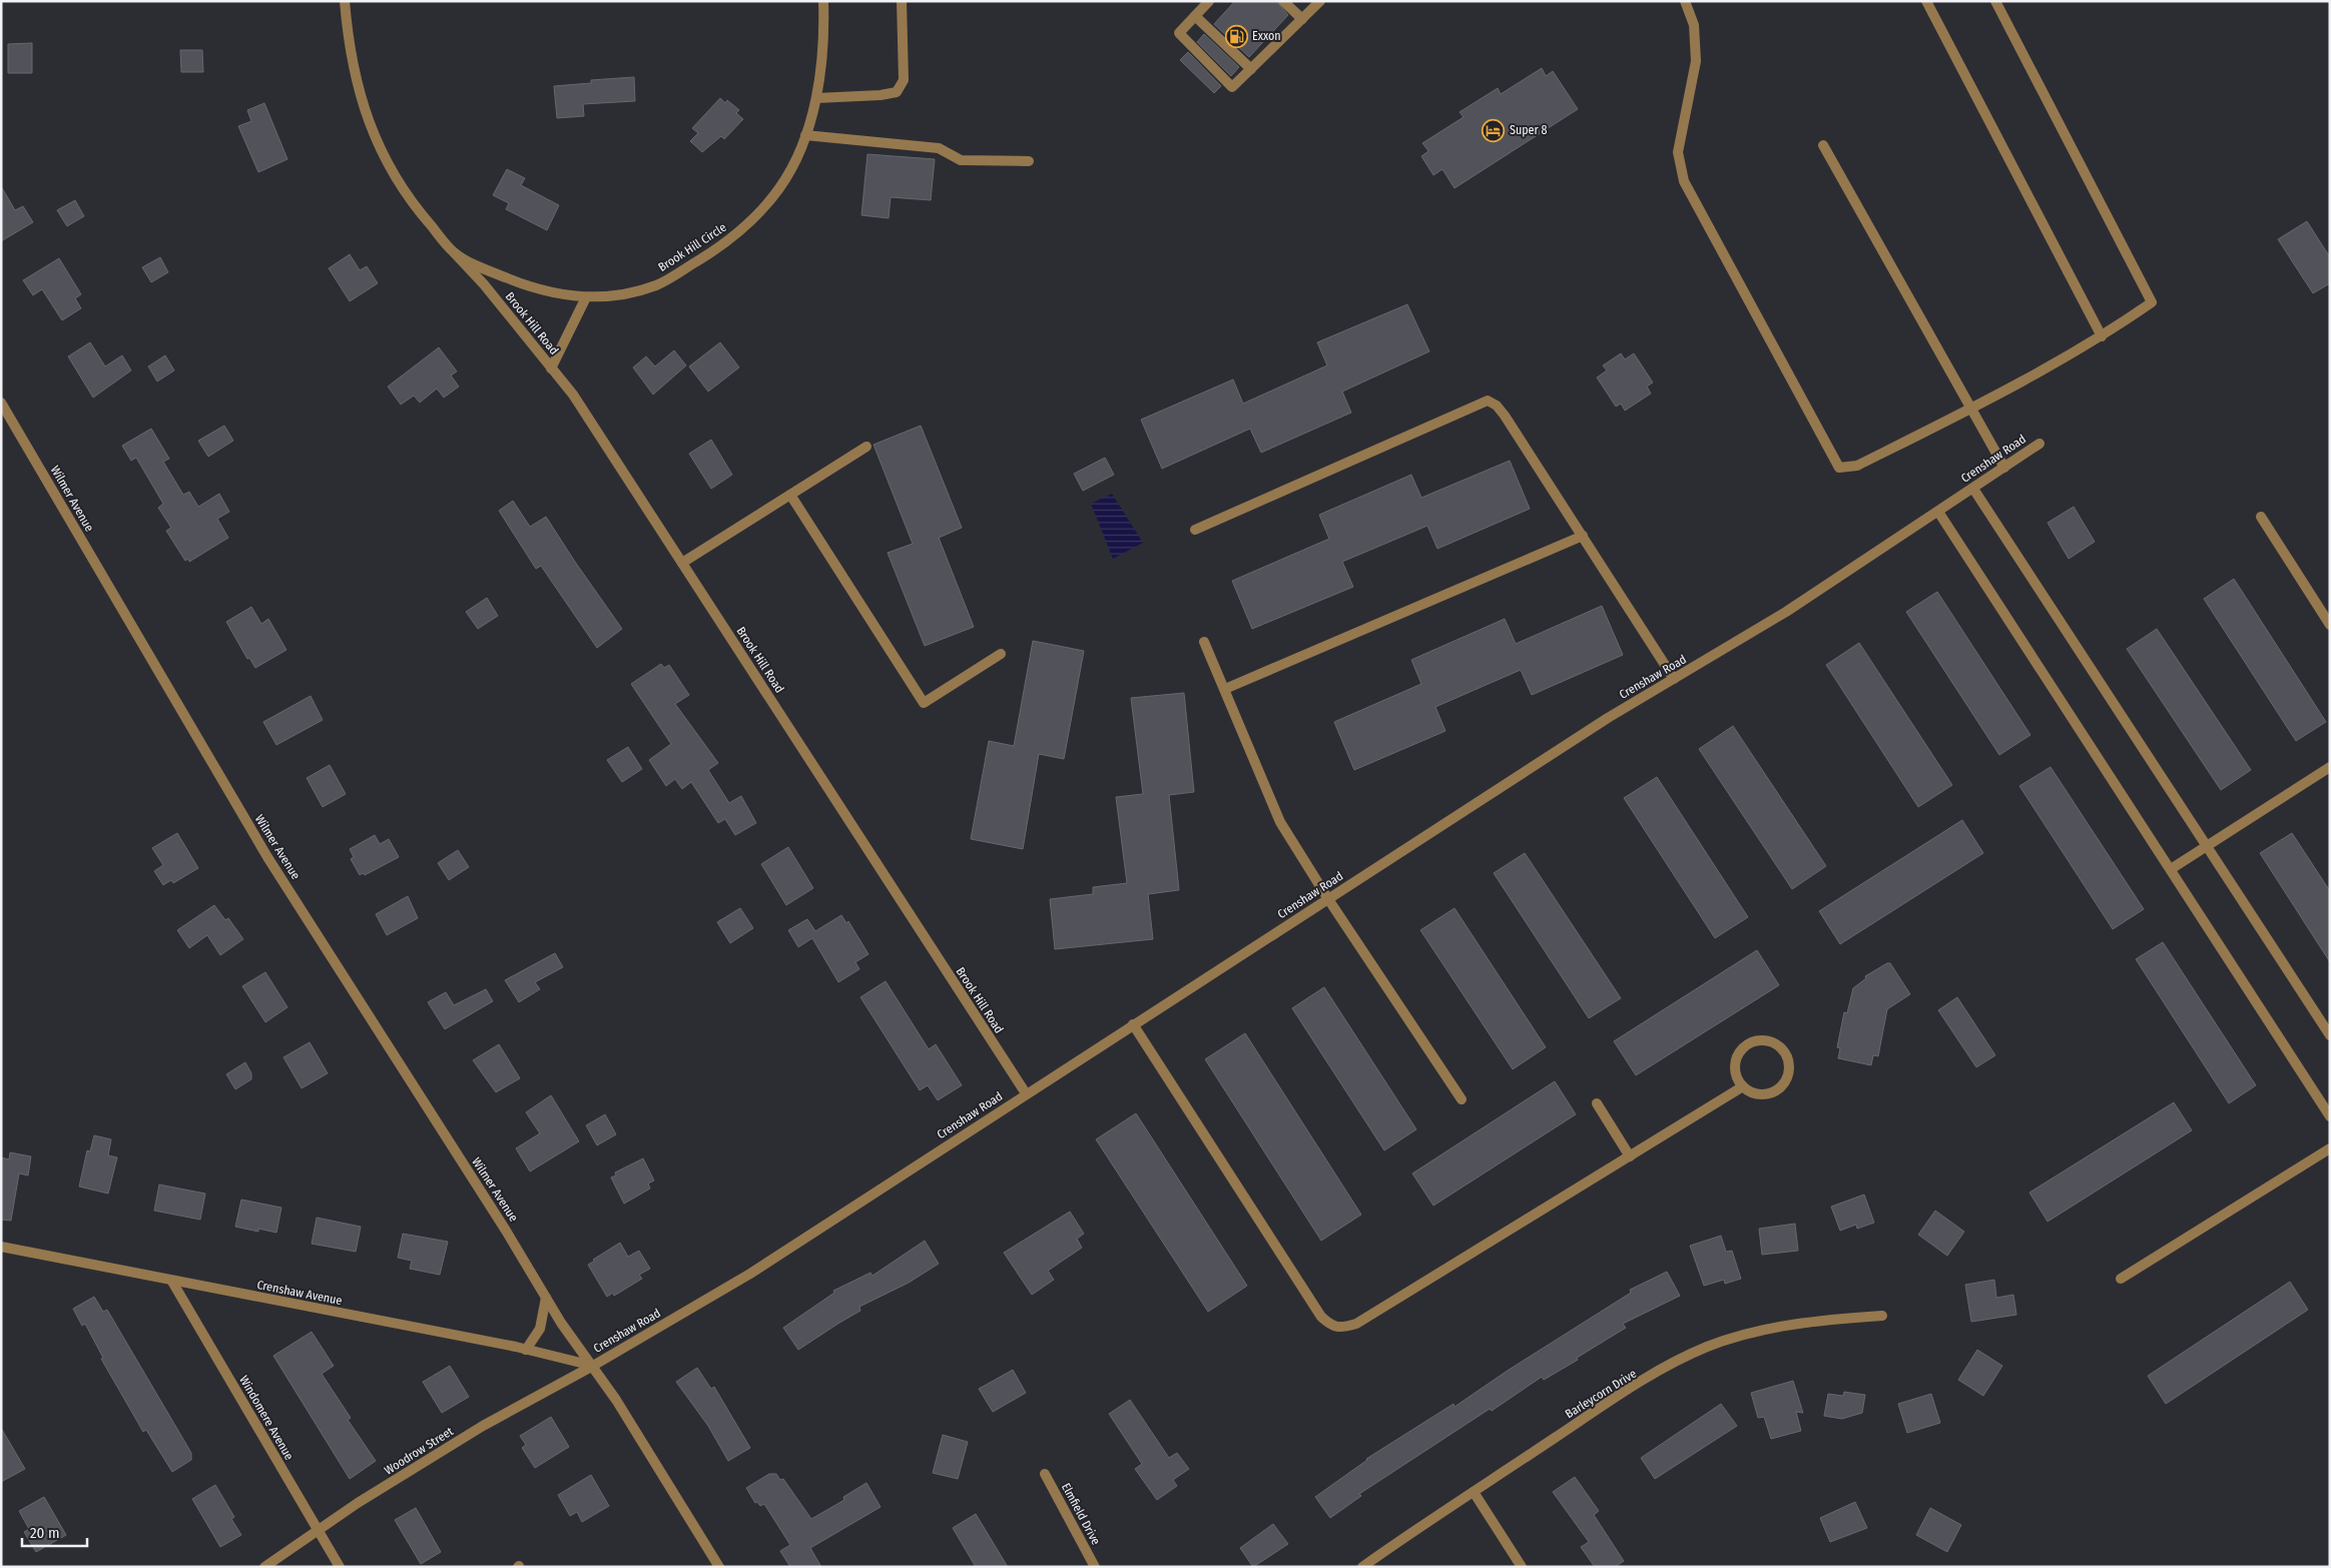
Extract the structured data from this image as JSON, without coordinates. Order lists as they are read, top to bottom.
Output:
{
  "streets": {
    "street": [
      "Brook Hill Circle",
      "Brook Hill Road",
      "Crenshaw Road",
      "Wilmer Avenue",
      "Crenshaw Avenue",
      "Barleycorn Drive",
      "Windomere Avenue",
      "Woodrow Street",
      "Elmfield Drive"
    ]
  },
  "crossings": [
    ["Brook Hill Circle", "Brook Hill Road"],
    ["Brook Hill Road", "Crenshaw Road"],
    ["Crenshaw Road", "Wilmer Avenue"],
    ["Crenshaw Road", "Crenshaw Avenue"],
    ["Crenshaw Road", "Woodrow Street"],
    ["Wilmer Avenue", "Crenshaw Avenue"],
    ["Wilmer Avenue", "Woodrow Street"],
    ["Crenshaw Avenue", "Windomere Avenue"],
    ["Crenshaw Avenue", "Woodrow Street"],
    ["Windomere Avenue", "Woodrow Street"]
  ],
  "places": {
    "fuel station": ["Exxon"],
    "hotel": ["Super 8"]
  },
  "scale_bar": "20 m"
}
